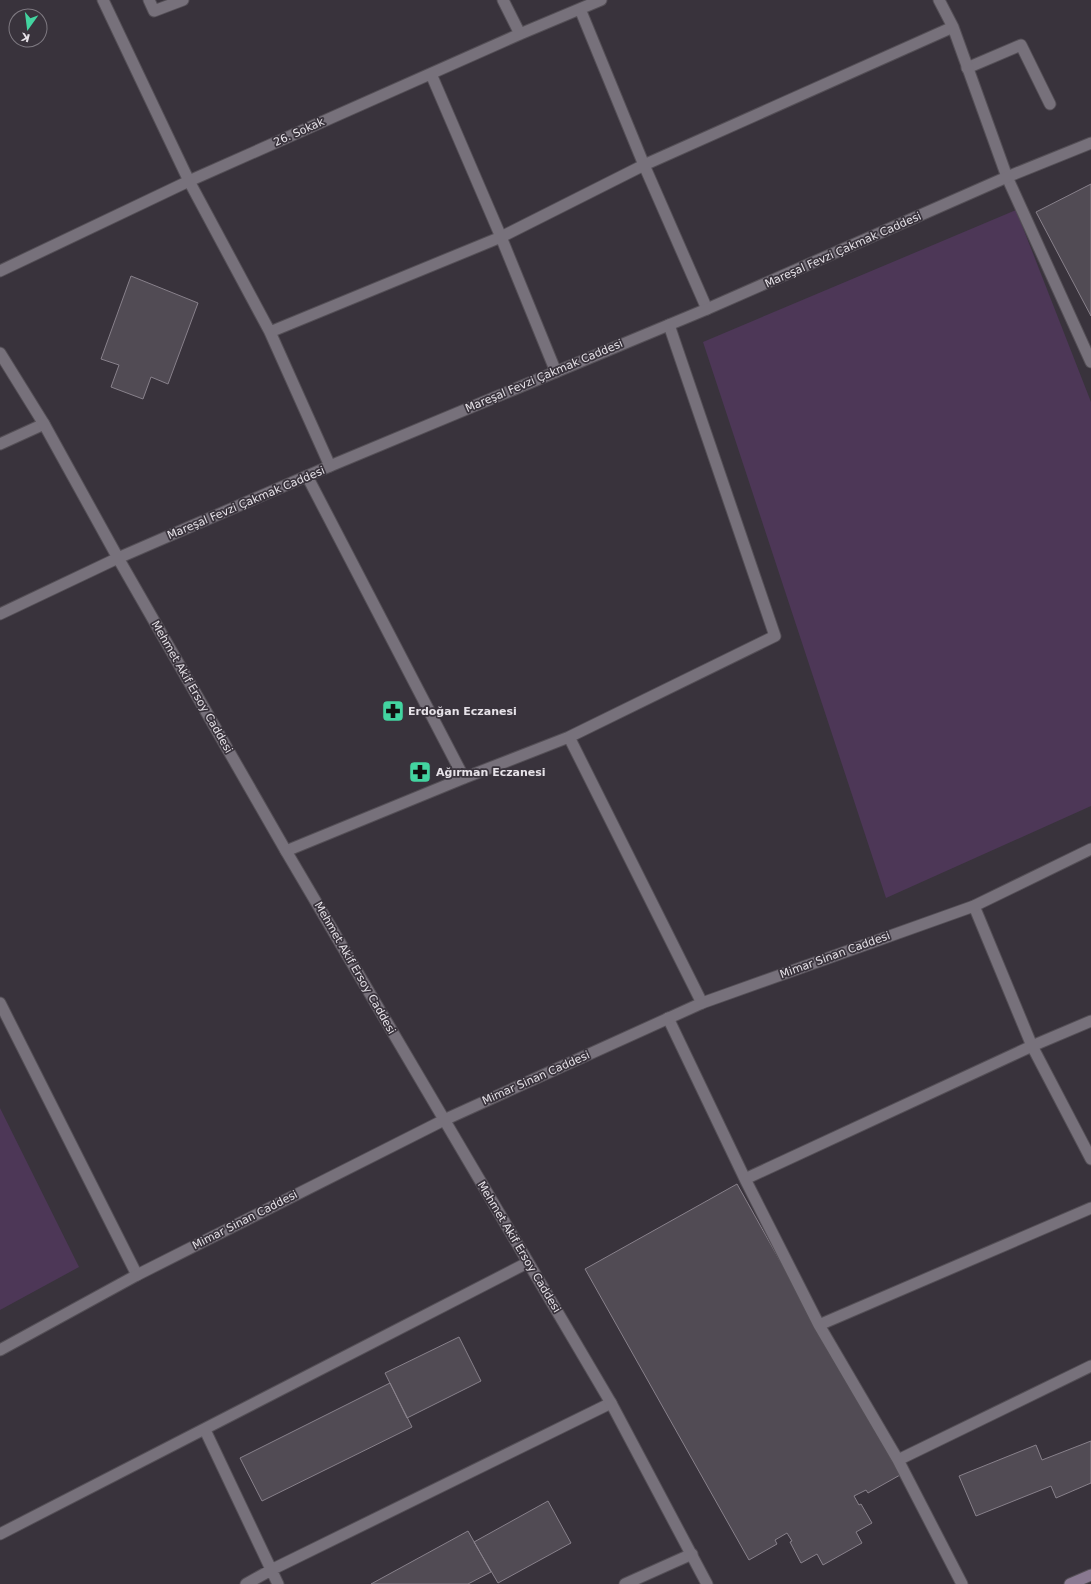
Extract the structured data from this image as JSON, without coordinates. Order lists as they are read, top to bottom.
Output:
{
  "streets": {
    "street": [
      "26. Sokak",
      "Mareşal Fevzi Çakmak Caddesi",
      "Mehmet Akif Ersoy Caddesi",
      "Mimar Sinan Caddesi"
    ]
  },
  "crossings": [
    ["Mareşal Fevzi Çakmak Caddesi", "Mehmet Akif Ersoy Caddesi"],
    ["Mehmet Akif Ersoy Caddesi", "Mimar Sinan Caddesi"]
  ],
  "places": {
    "pharmacy": ["Erdoğan Eczanesi", "Ağırman Eczanesi"]
  },
  "north": "bottom"
}
